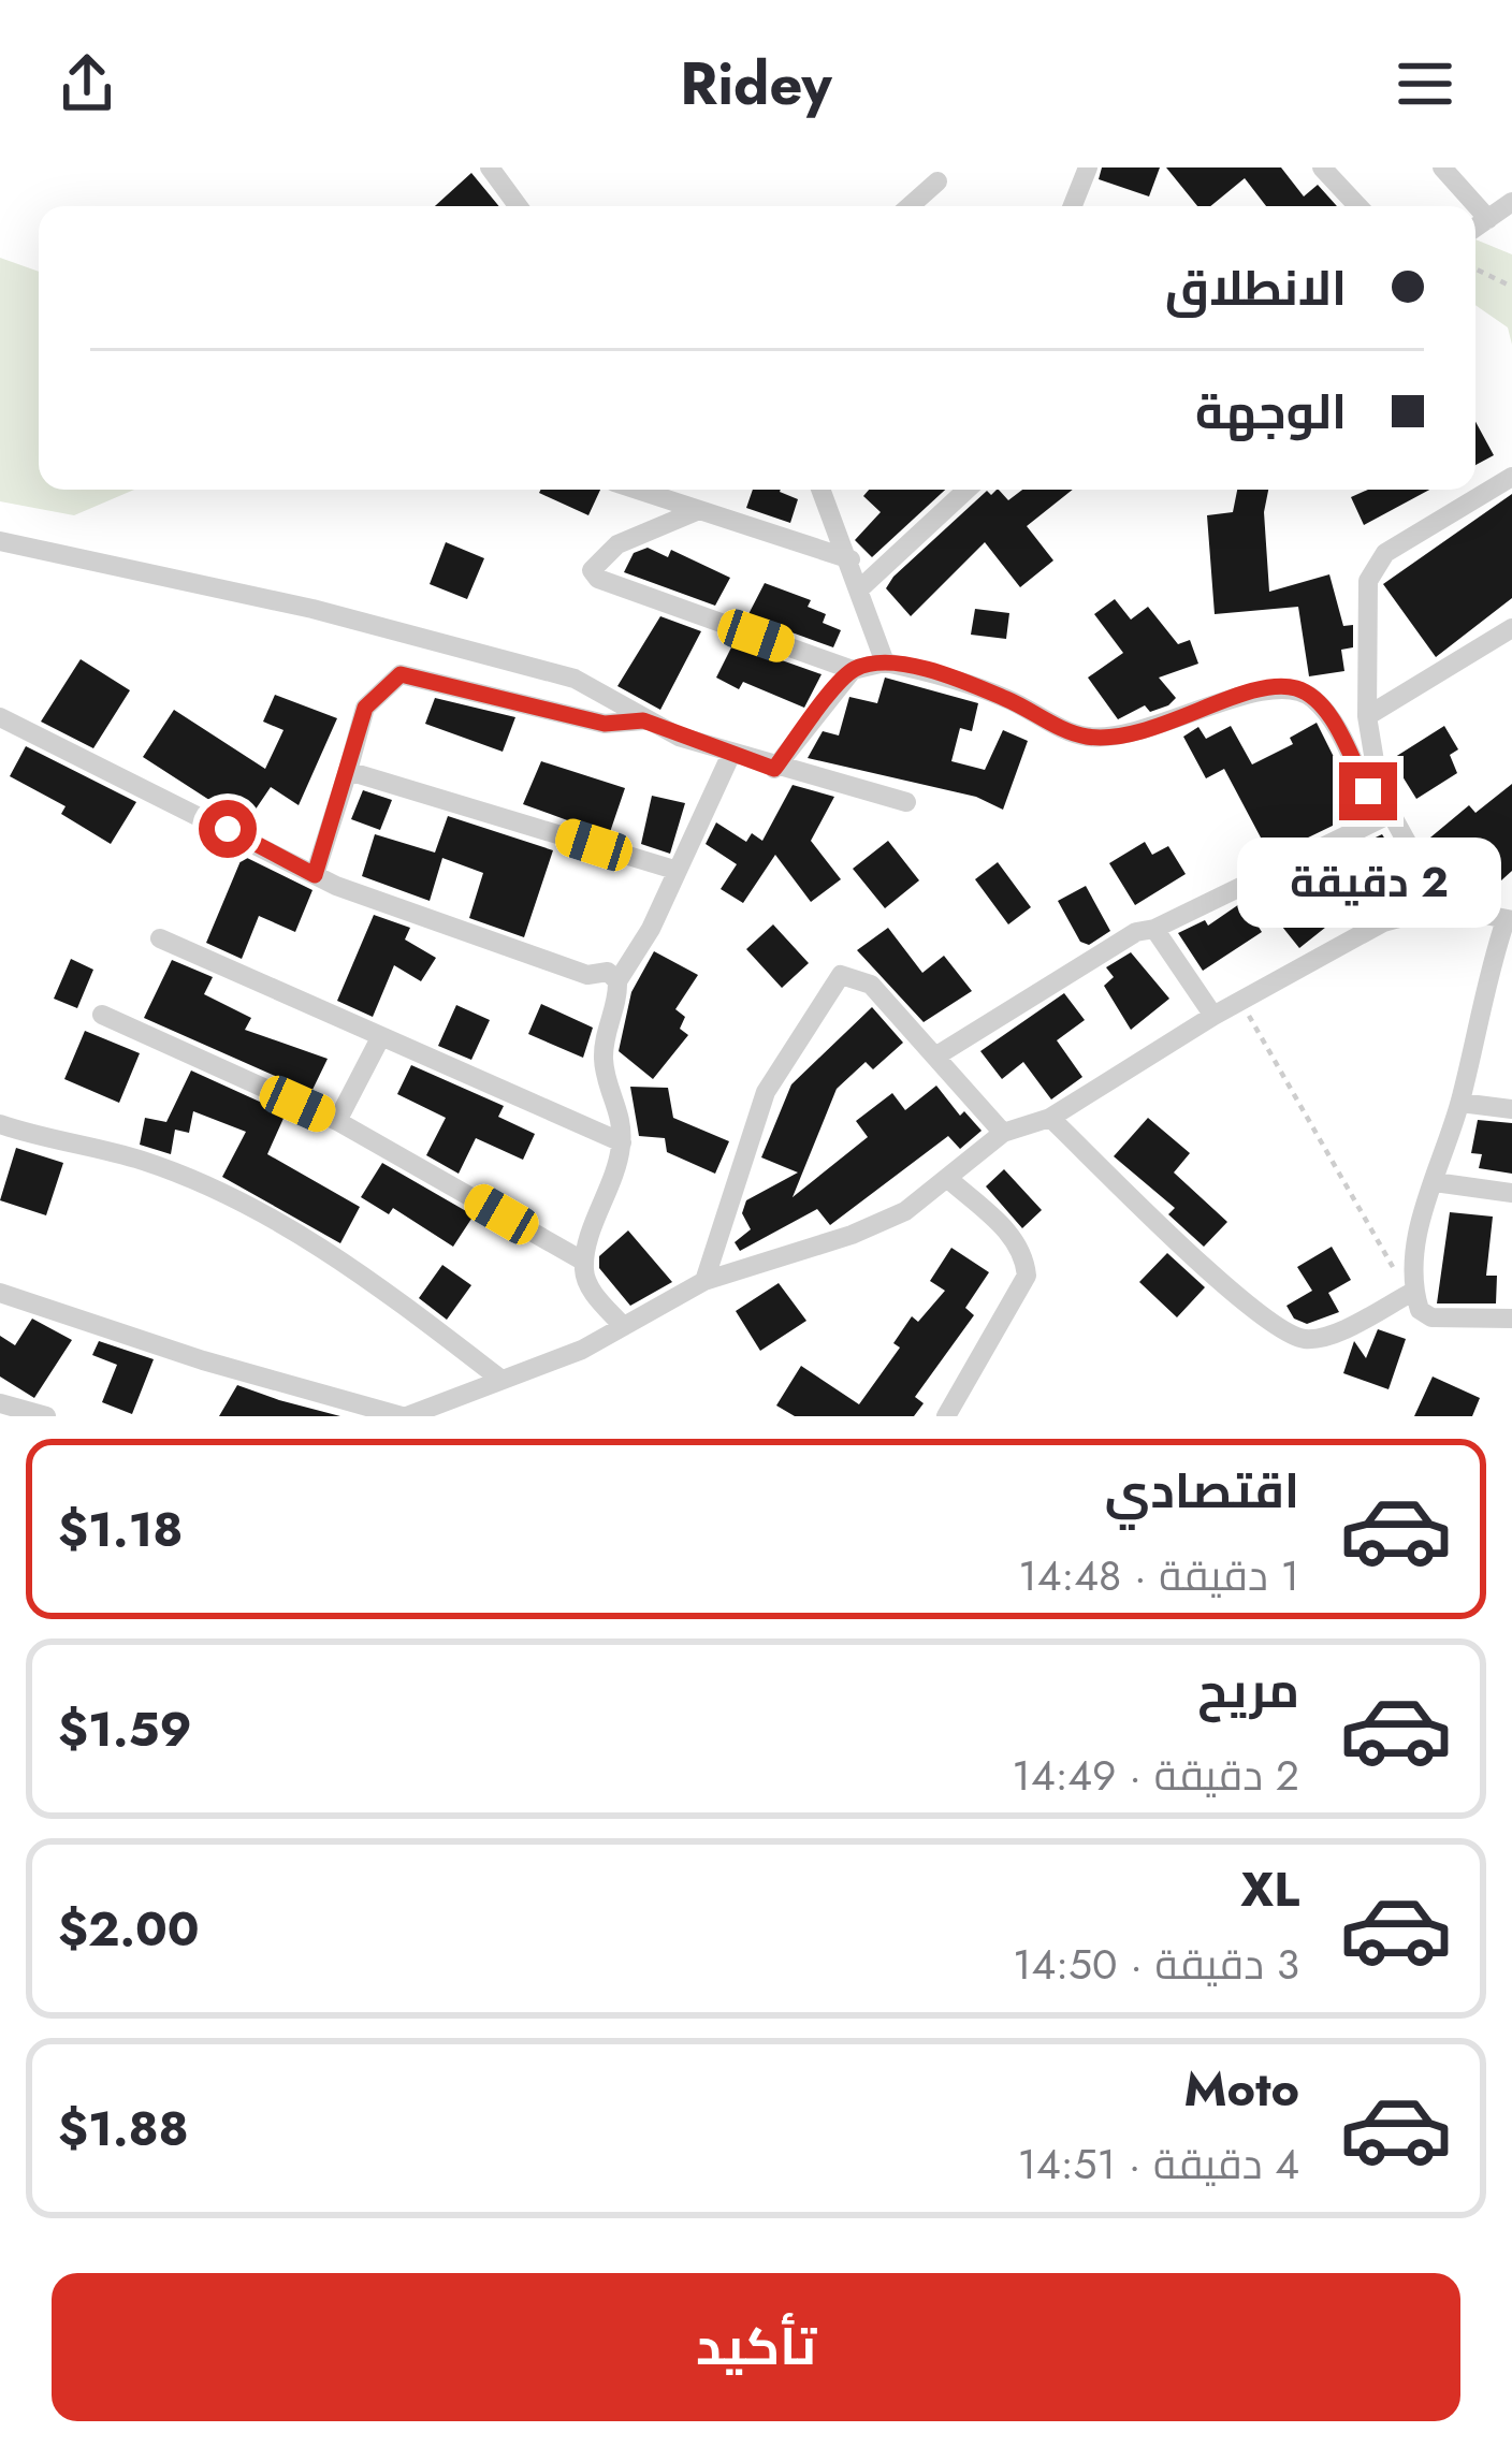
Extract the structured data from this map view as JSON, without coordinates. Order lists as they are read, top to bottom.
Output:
{
  "page": {
    "header": "Ridey",
    "banner": ["الانطلاق", "الوجهة"],
    "bubble": "2 دقيقة",
    "list": [
      {
        "name": "اقتصادي",
        "note": "1 دقيقة · 14:48",
        "value": "$1.18"
      },
      {
        "name": "مريح",
        "note": "2 دقيقة · 14:49",
        "value": "$1.59"
      },
      {
        "name": "XL",
        "note": "3 دقيقة · 14:50",
        "value": "$2.00"
      },
      {
        "name": "Moto",
        "note": "4 دقيقة · 14:51",
        "value": "$1.88"
      }
    ],
    "buttons": "تأكيد"
  }
}
